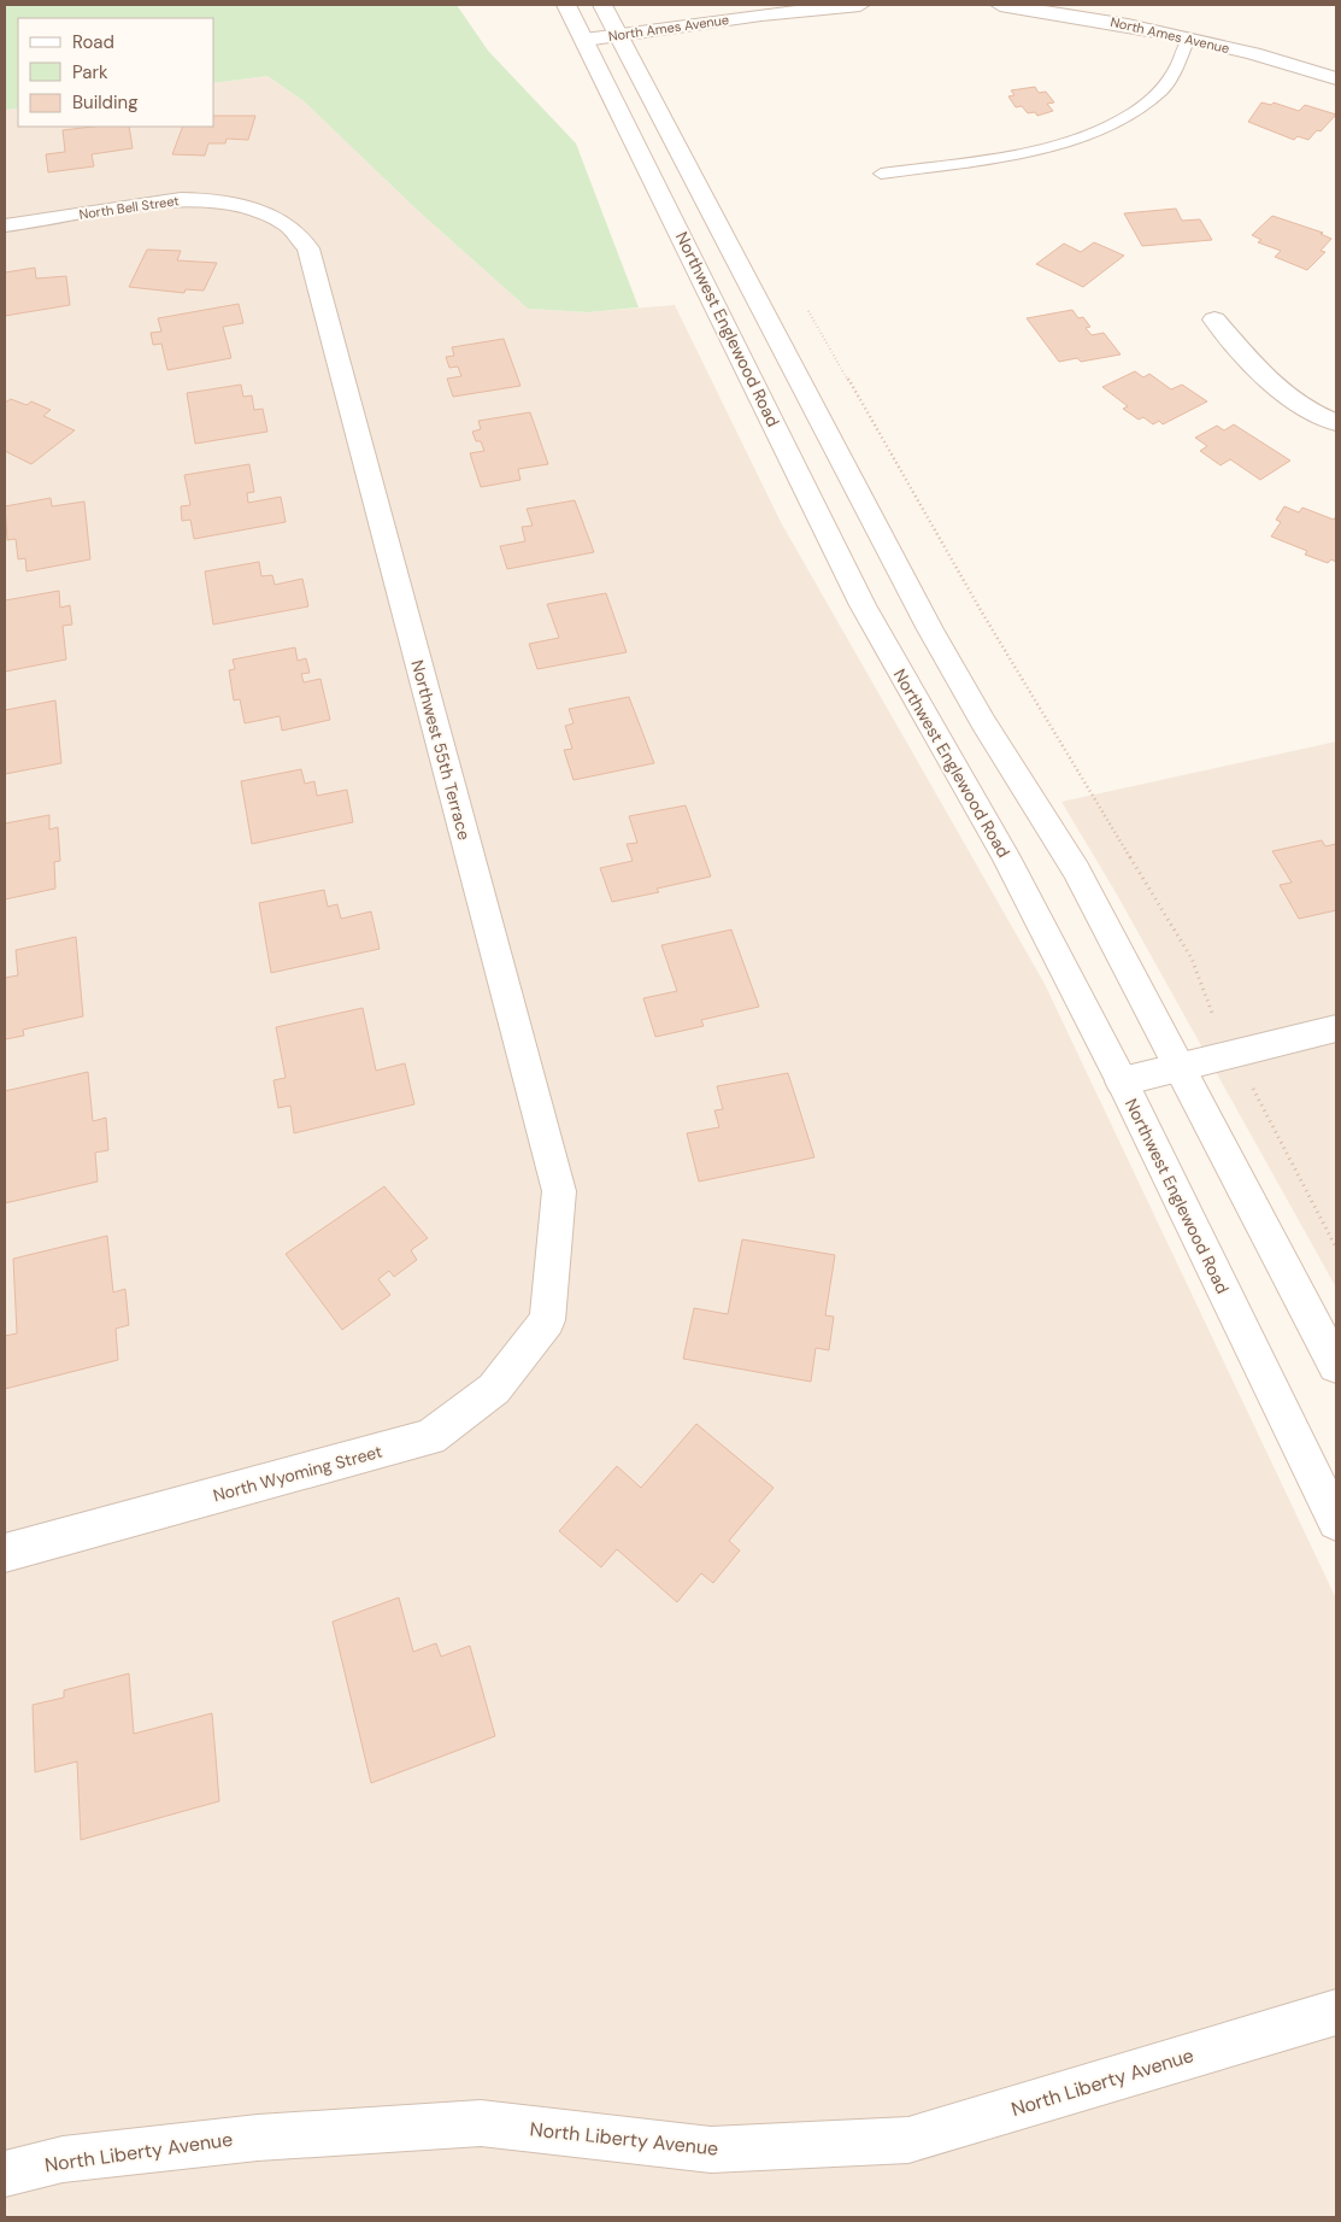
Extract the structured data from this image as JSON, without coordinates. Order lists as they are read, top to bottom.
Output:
{
  "streets": {
    "street": [
      "North Ames Avenue",
      "North Bell Street",
      "Northwest Englewood Road",
      "Northwest 55th Terrace",
      "North Wyoming Street",
      "North Liberty Avenue"
    ]
  },
  "crossings": [
    ["North Ames Avenue", "Northwest Englewood Road"],
    ["North Bell Street", "Northwest 55th Terrace"],
    ["Northwest 55th Terrace", "North Wyoming Street"]
  ],
  "legend": ["Road", "Park", "Building"]
}
